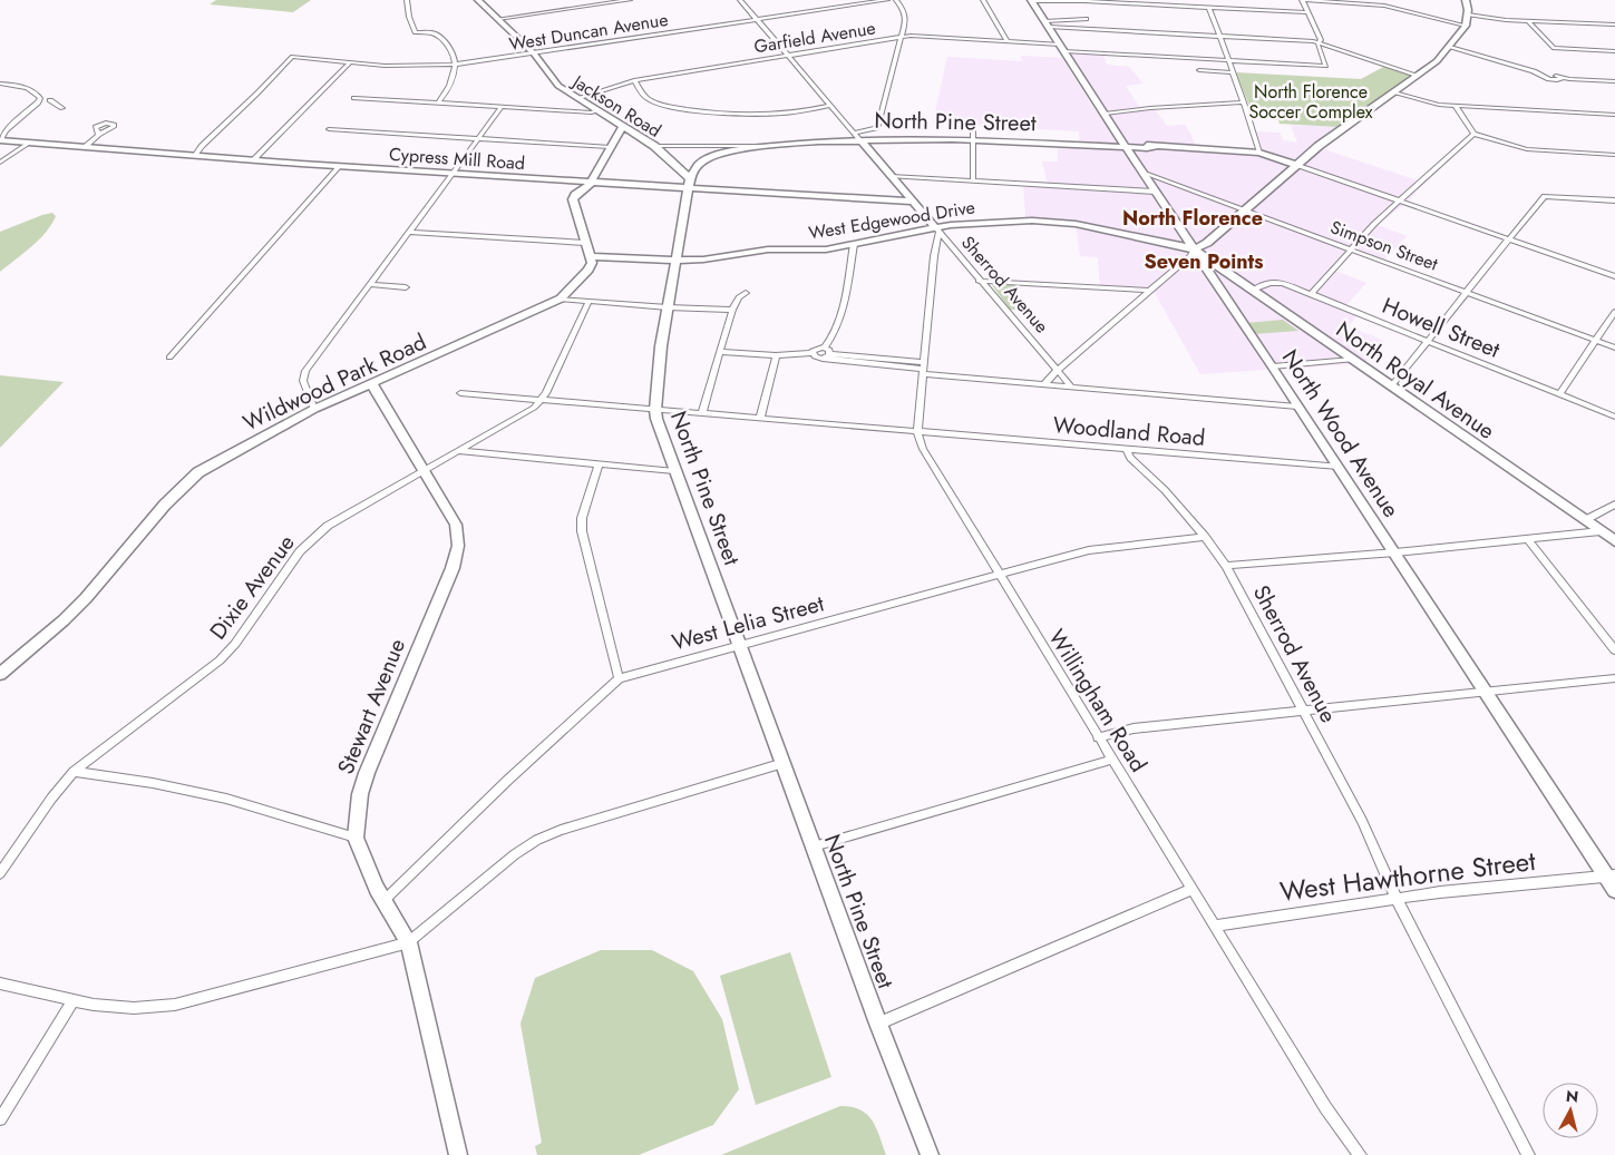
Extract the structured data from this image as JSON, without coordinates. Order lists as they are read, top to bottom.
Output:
{
  "streets": {
    "main road": [
      "Jackson Road",
      "North Pine Street",
      "Cypress Mill Road",
      "West Edgewood Drive",
      "Sherrod Avenue",
      "North Royal Avenue",
      "Wildwood Park Road",
      "North Wood Avenue",
      "Stewart Avenue"
    ],
    "street": [
      "West Duncan Avenue",
      "Garfield Avenue",
      "Simpson Street",
      "Howell Street",
      "Woodland Road",
      "Dixie Avenue",
      "West Lelia Street",
      "Willingham Road",
      "West Hawthorne Street"
    ]
  },
  "crossings": [
    ["West Duncan Avenue", "Jackson Road"],
    ["West Duncan Avenue", "Cypress Mill Road"],
    ["West Duncan Avenue", "Sherrod Avenue"],
    ["Garfield Avenue", "Jackson Road"],
    ["Garfield Avenue", "Sherrod Avenue"],
    ["Garfield Avenue", "North Wood Avenue"],
    ["Jackson Road", "North Pine Street"],
    ["Jackson Road", "Cypress Mill Road"],
    ["North Pine Street", "Cypress Mill Road"],
    ["North Pine Street", "West Edgewood Drive"],
    ["North Pine Street", "Sherrod Avenue"],
    ["North Pine Street", "Woodland Road"],
    ["North Pine Street", "North Wood Avenue"],
    ["North Pine Street", "West Lelia Street"],
    ["Cypress Mill Road", "Sherrod Avenue"],
    ["West Edgewood Drive", "Sherrod Avenue"],
    ["West Edgewood Drive", "North Royal Avenue"],
    ["West Edgewood Drive", "Wildwood Park Road"],
    ["West Edgewood Drive", "North Wood Avenue"],
    ["West Edgewood Drive", "Willingham Road"],
    ["Simpson Street", "North Wood Avenue"],
    ["Sherrod Avenue", "Woodland Road"],
    ["Sherrod Avenue", "West Lelia Street"],
    ["Sherrod Avenue", "Willingham Road"],
    ["Sherrod Avenue", "West Hawthorne Street"],
    ["Howell Street", "North Royal Avenue"],
    ["North Royal Avenue", "North Wood Avenue"],
    ["Wildwood Park Road", "Stewart Avenue"],
    ["Woodland Road", "North Wood Avenue"],
    ["Woodland Road", "Dixie Avenue"],
    ["Woodland Road", "Willingham Road"],
    ["North Wood Avenue", "West Hawthorne Street"],
    ["Dixie Avenue", "Stewart Avenue"],
    ["West Lelia Street", "Willingham Road"],
    ["West Lelia Street", "Stewart Avenue"],
    ["Willingham Road", "West Hawthorne Street"]
  ],
  "districts": ["North Florence", "Seven Points"],
  "parks": ["North Florence Soccer Complex"],
  "north": "top"
}
